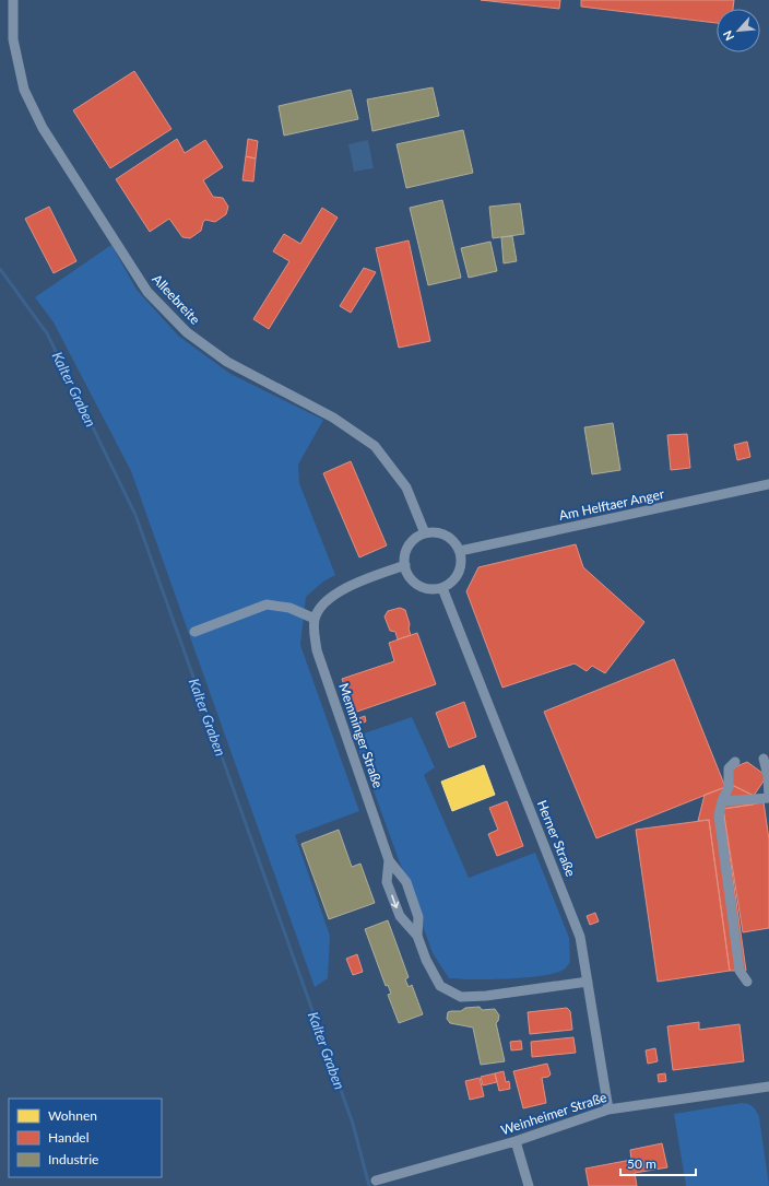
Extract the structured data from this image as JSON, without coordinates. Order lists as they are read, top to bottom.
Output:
{
  "streets": {
    "street": [
      "Alleebreite",
      "Am Helftaer Anger",
      "Memminger Straße",
      "Herner Straße",
      "Weinheimer Straße"
    ]
  },
  "crossings": [
    ["Alleebreite", "Am Helftaer Anger"],
    ["Alleebreite", "Herner Straße"],
    ["Am Helftaer Anger", "Herner Straße"],
    ["Memminger Straße", "Herner Straße"],
    ["Herner Straße", "Weinheimer Straße"]
  ],
  "water": ["Kalter Graben"],
  "legend": ["Wohnen", "Handel", "Industrie"],
  "scale_bar": "50 m",
  "north": "bottom left"
}
